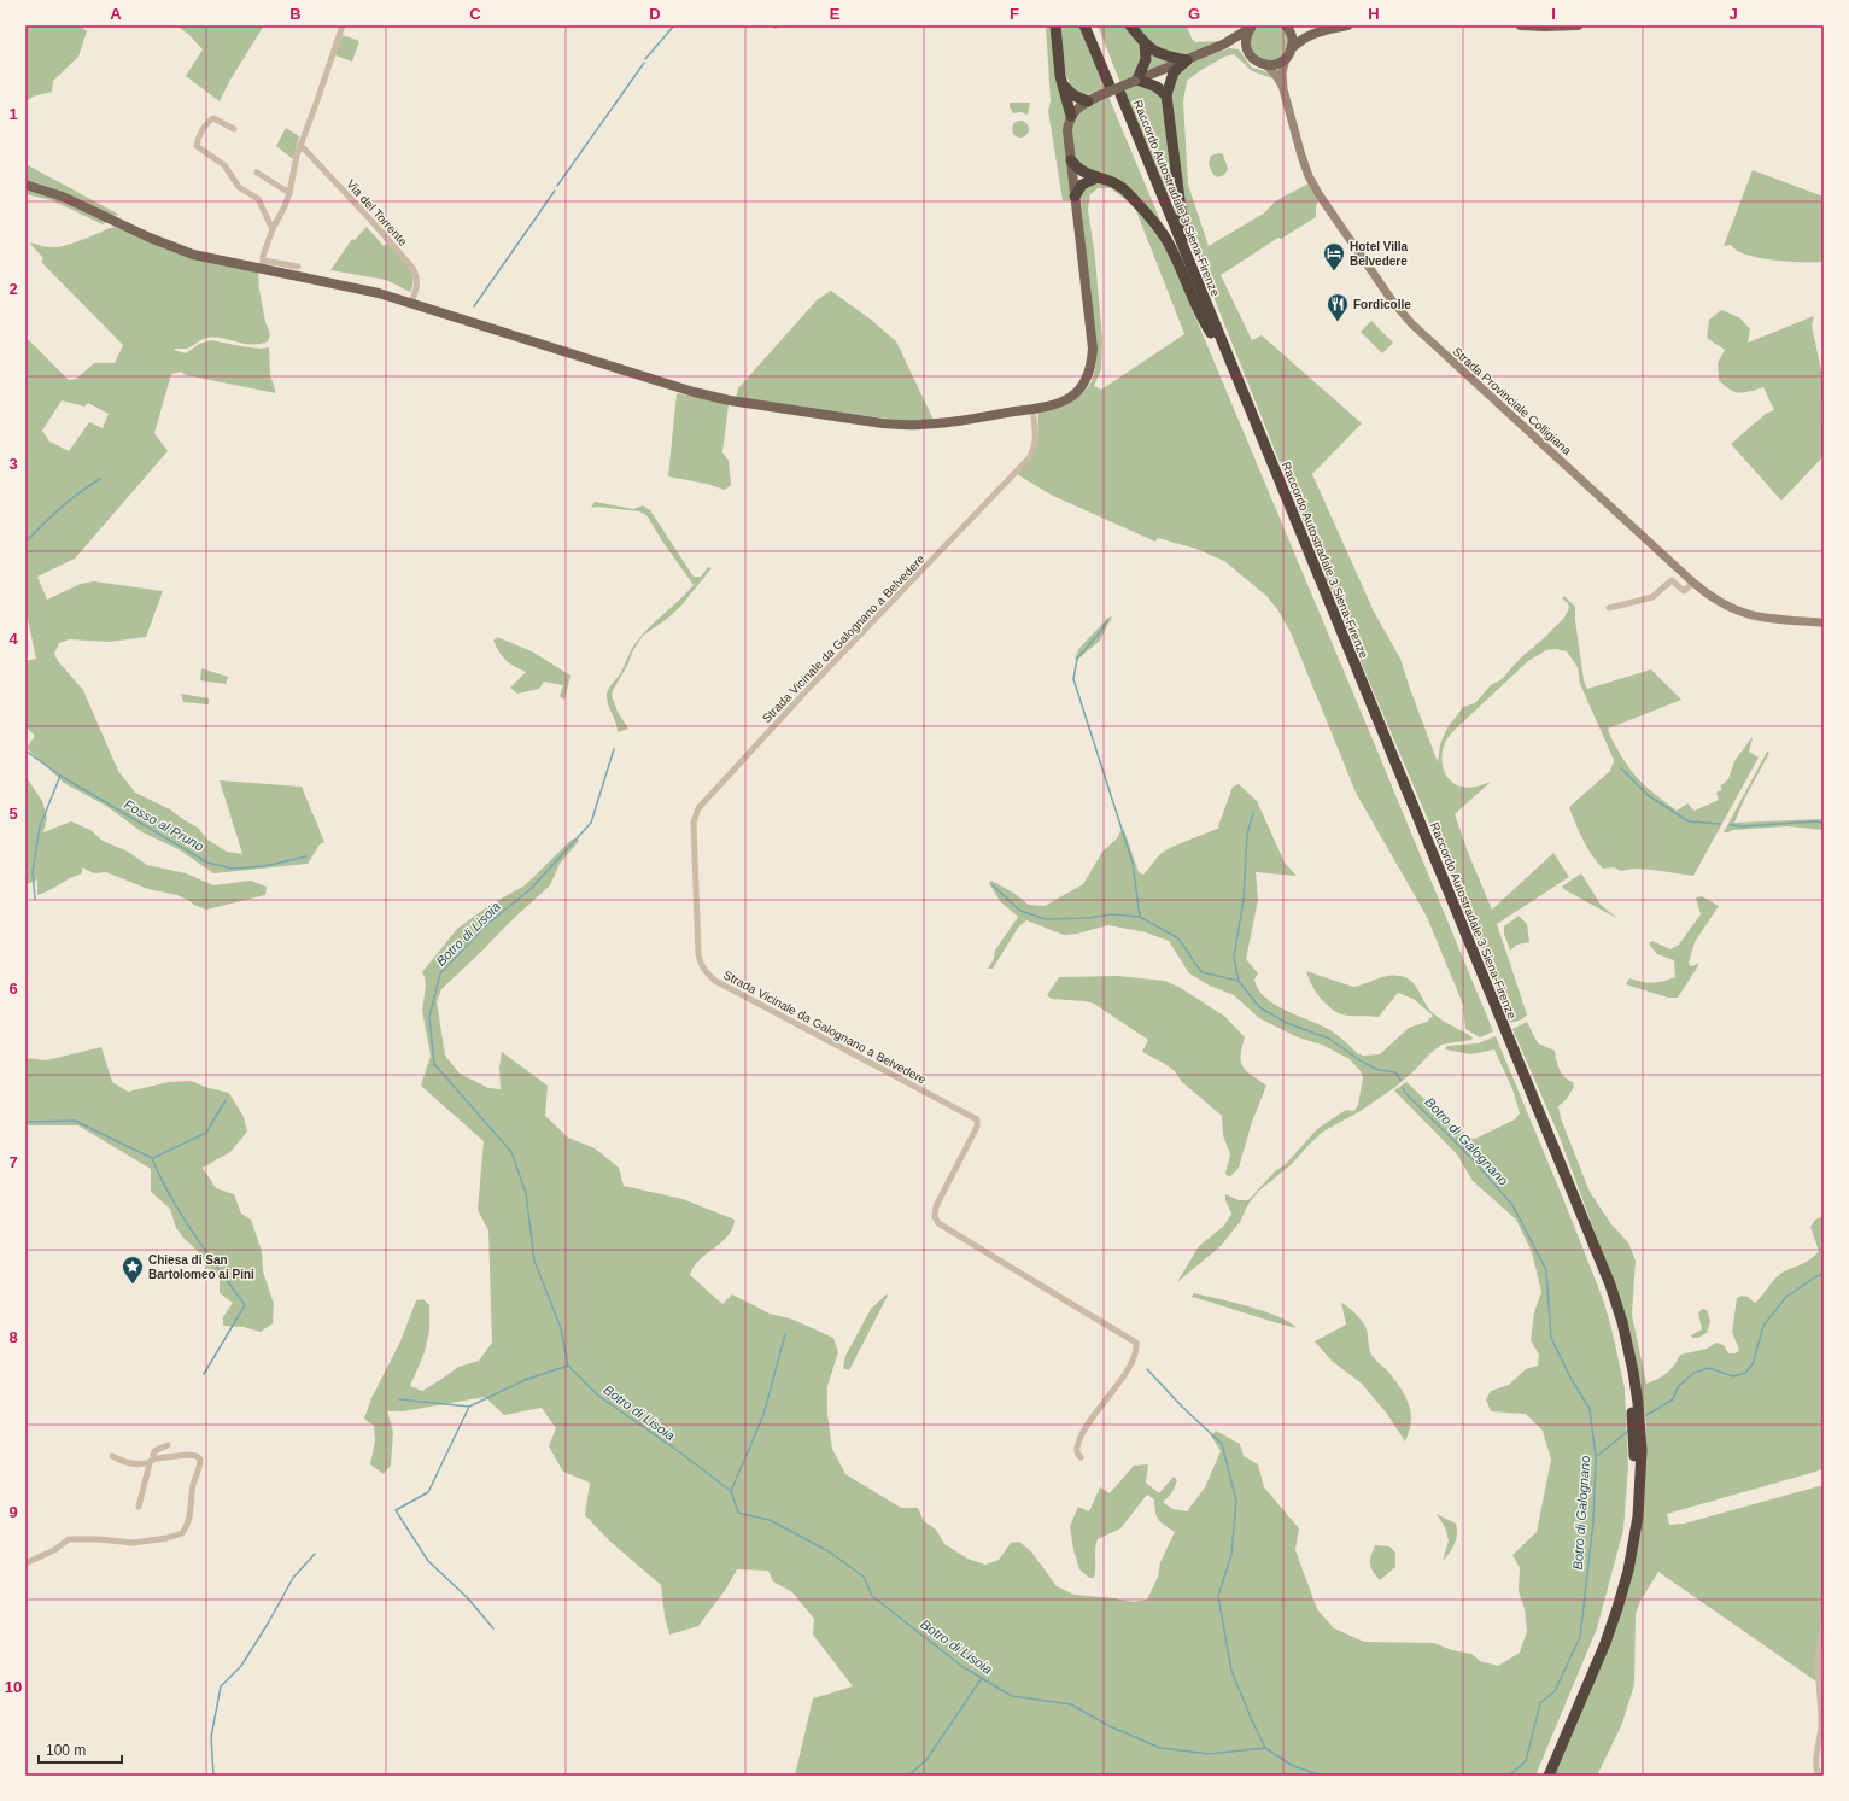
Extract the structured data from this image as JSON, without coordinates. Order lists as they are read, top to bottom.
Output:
{
  "streets": {
    "highway": ["Raccordo Autostradale 3 Siena-Firenze"],
    "main road": ["Strada Provinciale Colligiana"],
    "street": ["Via del Torrente", "Strada Vicinale da Galognano a Belvedere"]
  },
  "water": ["Fosso al Pruno", "Botro di Lisoia", "Botro di Galognano"],
  "places": {
    "hotel": ["Hotel Villa Belvedere"],
    "restaurant": ["Fordicolle"],
    "place": ["Chiesa di San Bartolomeo ai Pini"]
  },
  "scale_bar": "100 m",
  "grid": {
    "columns": [
      "A",
      "B",
      "C",
      "D",
      "E",
      "F",
      "G",
      "H",
      "I",
      "J"
    ],
    "rows": [
      "1",
      "2",
      "3",
      "4",
      "5",
      "6",
      "7",
      "8",
      "9",
      "10"
    ]
  }
}
